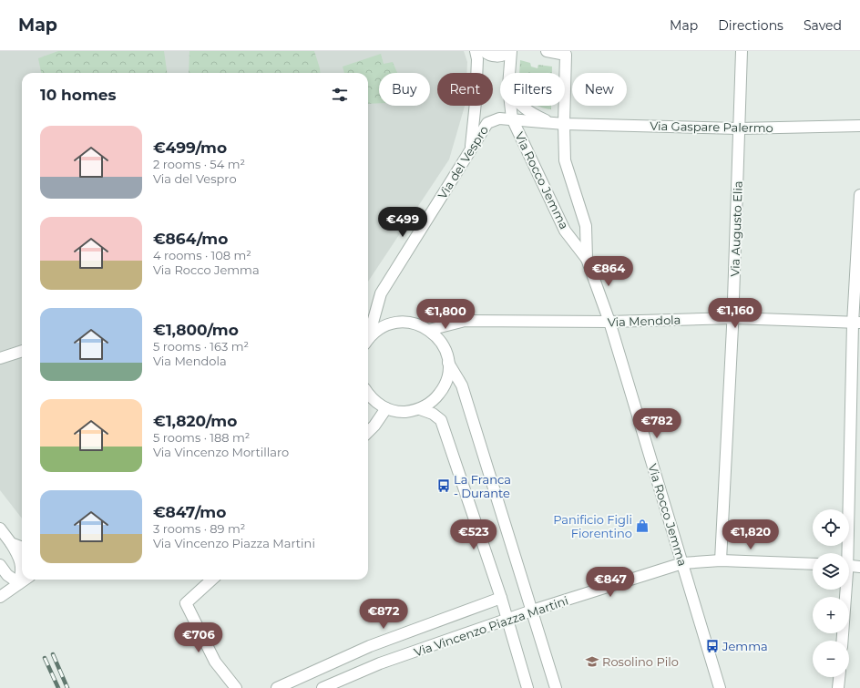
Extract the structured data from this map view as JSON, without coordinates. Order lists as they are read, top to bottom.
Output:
{
  "streets": {
    "street": [
      "Via Gaspare Palermo",
      "Via del Vespro",
      "Via Rocco Jemma",
      "Via Augusto Elia",
      "Via Mendola",
      "Via Vincenzo Piazza Martini"
    ]
  },
  "crossings": [
    ["Via Gaspare Palermo", "Via del Vespro"],
    ["Via Gaspare Palermo", "Via Rocco Jemma"],
    ["Via Gaspare Palermo", "Via Augusto Elia"],
    ["Via del Vespro", "Via Rocco Jemma"],
    ["Via Rocco Jemma", "Via Mendola"],
    ["Via Rocco Jemma", "Via Vincenzo Piazza Martini"],
    ["Via Augusto Elia", "Via Mendola"],
    ["Via Augusto Elia", "Via Vincenzo Piazza Martini"]
  ],
  "places": {
    "bus stop": ["La Franca - Durante", "Jemma"],
    "shop": ["Panificio Figli Fiorentino"],
    "school or university": ["Rosolino Pilo"]
  },
  "page": {
    "header": "Map",
    "nav": ["Map", "Directions", "Saved"],
    "chip": [
      "Buy",
      "Rent",
      "Filters",
      "New"
    ],
    "heading": "10 homes",
    "list": [
      {
        "name": "€499/mo",
        "note": "2 rooms · 54 m² · Via del Vespro"
      },
      {
        "name": "€864/mo",
        "note": "4 rooms · 108 m² · Via Rocco Jemma"
      },
      {
        "name": "€1,800/mo",
        "note": "5 rooms · 163 m² · Via Mendola"
      },
      {
        "name": "€1,820/mo",
        "note": "5 rooms · 188 m² · Via Vincenzo Mortillaro"
      },
      {
        "name": "€847/mo",
        "note": "3 rooms · 89 m² · Via Vincenzo Piazza Martini"
      }
    ],
    "price": [
      "€499",
      "€864",
      "€1,160",
      "€1,800",
      "€782",
      "€523",
      "€1,820",
      "€847",
      "€872",
      "€706"
    ],
    "map_buttons": ["+", "−"]
  }
}
